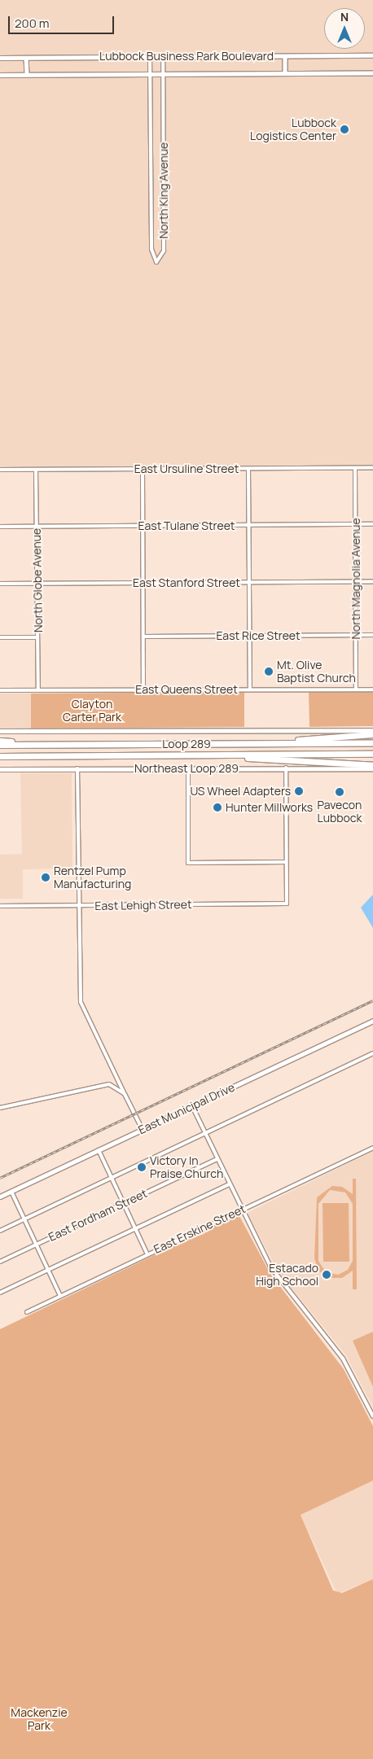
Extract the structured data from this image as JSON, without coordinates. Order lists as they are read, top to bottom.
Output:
{
  "streets": {
    "highway": ["Loop 289"],
    "main road": ["Northeast Loop 289"],
    "street": [
      "Lubbock Business Park Boulevard",
      "North King Avenue",
      "East Ursuline Street",
      "East Tulane Street",
      "North Magnolia Avenue",
      "North Globe Avenue",
      "East Stanford Street",
      "East Rice Street",
      "East Queens Street",
      "East Lehigh Street",
      "East Municipal Drive",
      "East Fordham Street",
      "East Erskine Street"
    ]
  },
  "crossings": [
    ["Lubbock Business Park Boulevard", "North King Avenue"],
    ["East Ursuline Street", "North Magnolia Avenue"],
    ["East Ursuline Street", "North Globe Avenue"],
    ["East Tulane Street", "North Magnolia Avenue"],
    ["East Tulane Street", "North Globe Avenue"],
    ["North Magnolia Avenue", "East Stanford Street"],
    ["North Magnolia Avenue", "East Rice Street"],
    ["North Magnolia Avenue", "East Queens Street"],
    ["North Globe Avenue", "East Stanford Street"],
    ["North Globe Avenue", "East Queens Street"]
  ],
  "parks": ["Clayton Carter Park", "Mackenzie Park"],
  "places": [
    "Lubbock Logistics Center",
    "Mt. Olive Baptist Church",
    "US Wheel Adapters",
    "Pavecon Lubbock",
    "Hunter Millworks",
    "Rentzel Pump Manufacturing",
    "Victory In Praise Church",
    "Estacado High School"
  ],
  "scale_bar": "200 m",
  "north": "top"
}
